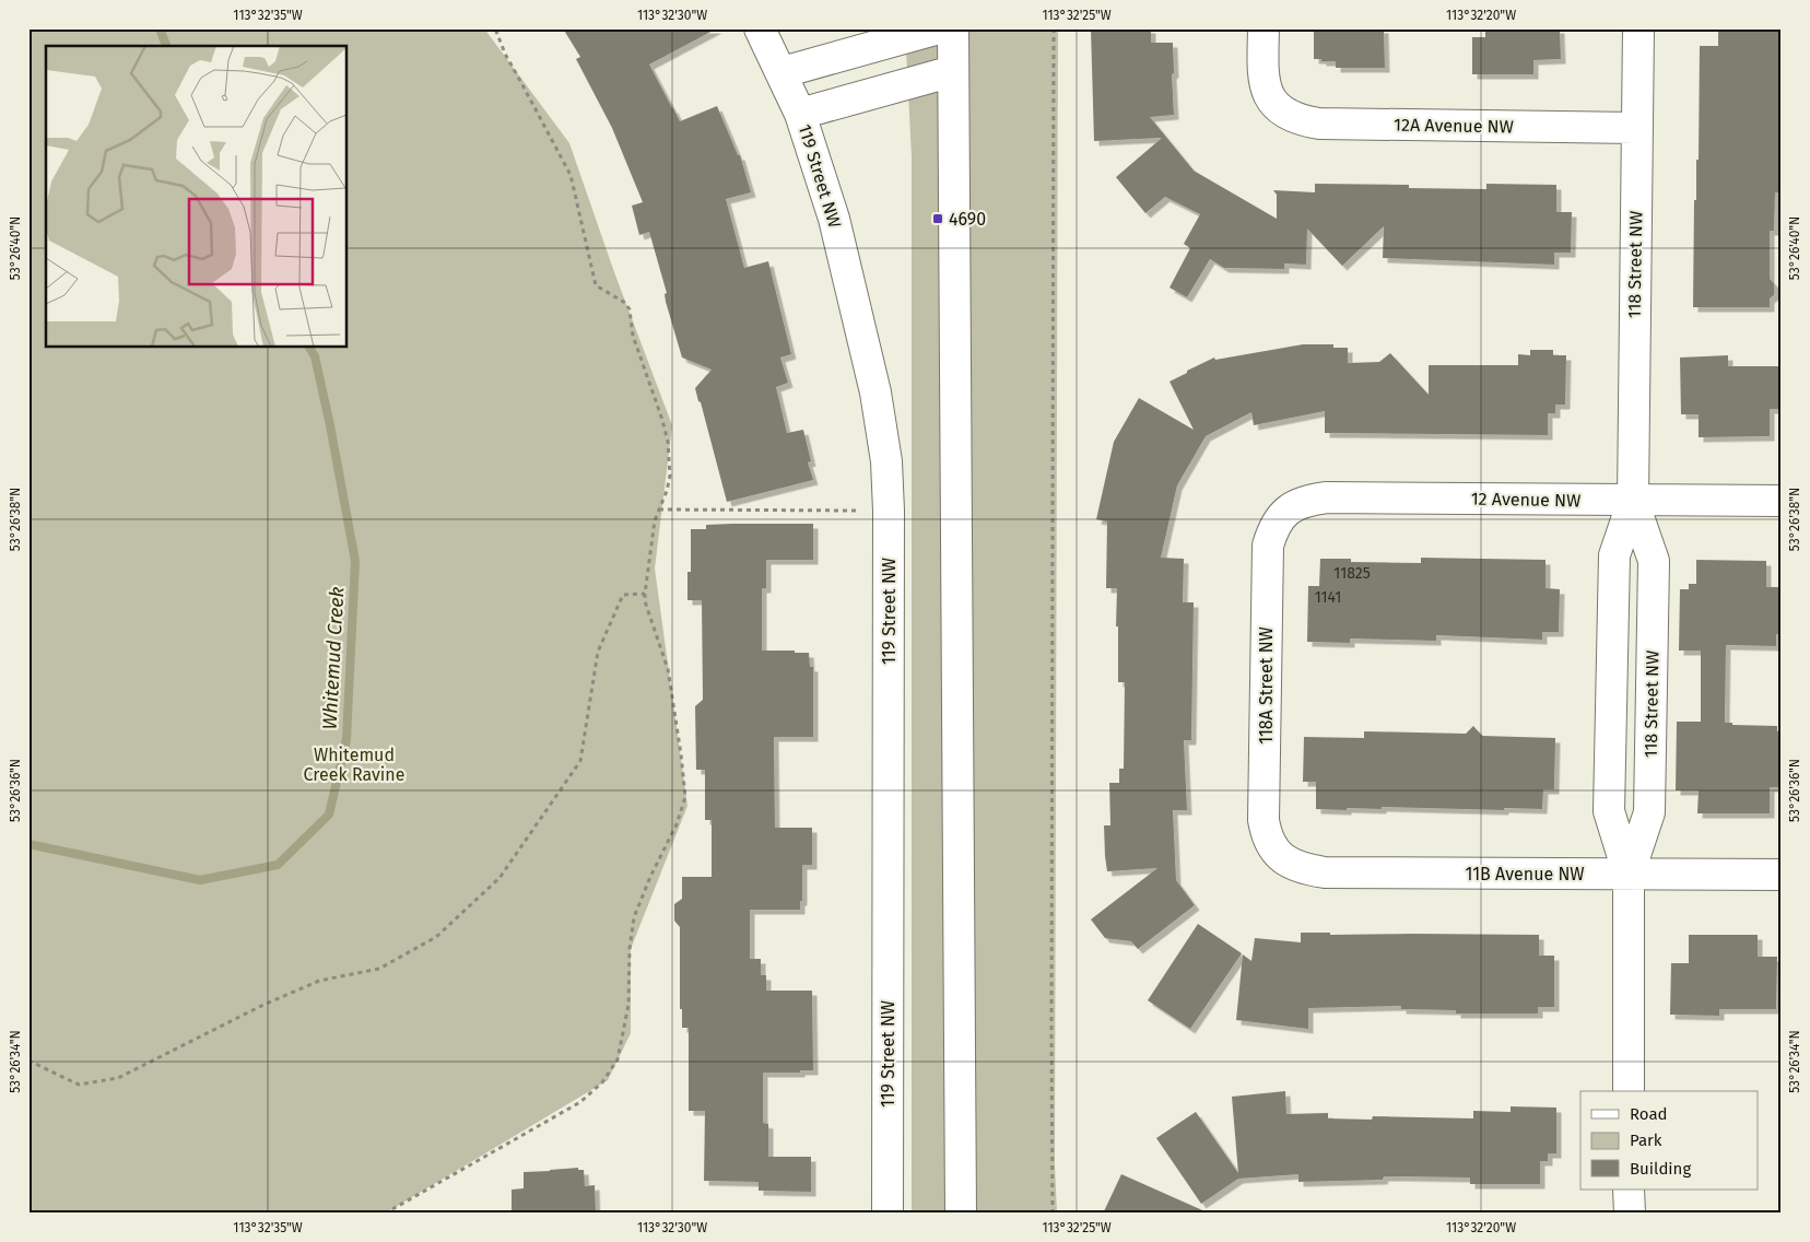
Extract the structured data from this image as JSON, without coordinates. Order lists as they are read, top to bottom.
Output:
{
  "streets": {
    "street": [
      "12A Avenue NW",
      "119 Street NW",
      "118 Street NW",
      "12 Avenue NW",
      "118A Street NW",
      "11B Avenue NW"
    ]
  },
  "crossings": [
    ["12A Avenue NW", "118 Street NW"],
    ["118 Street NW", "12 Avenue NW"],
    ["118 Street NW", "11B Avenue NW"],
    ["12 Avenue NW", "118A Street NW"],
    ["118A Street NW", "11B Avenue NW"]
  ],
  "water": ["Whitemud Creek"],
  "parks": ["Whitemud Creek Ravine"],
  "places": {
    "transit": ["4690"]
  },
  "house_numbers": ["11825", "1141"],
  "legend": ["Road", "Park", "Building"],
  "coordinates": [
    "113°32'35\"W",
    "113°32'30\"W",
    "113°32'25\"W",
    "113°32'20\"W",
    "53°26'40\"N",
    "53°26'38\"N",
    "53°26'36\"N",
    "53°26'34\"N"
  ]
}
